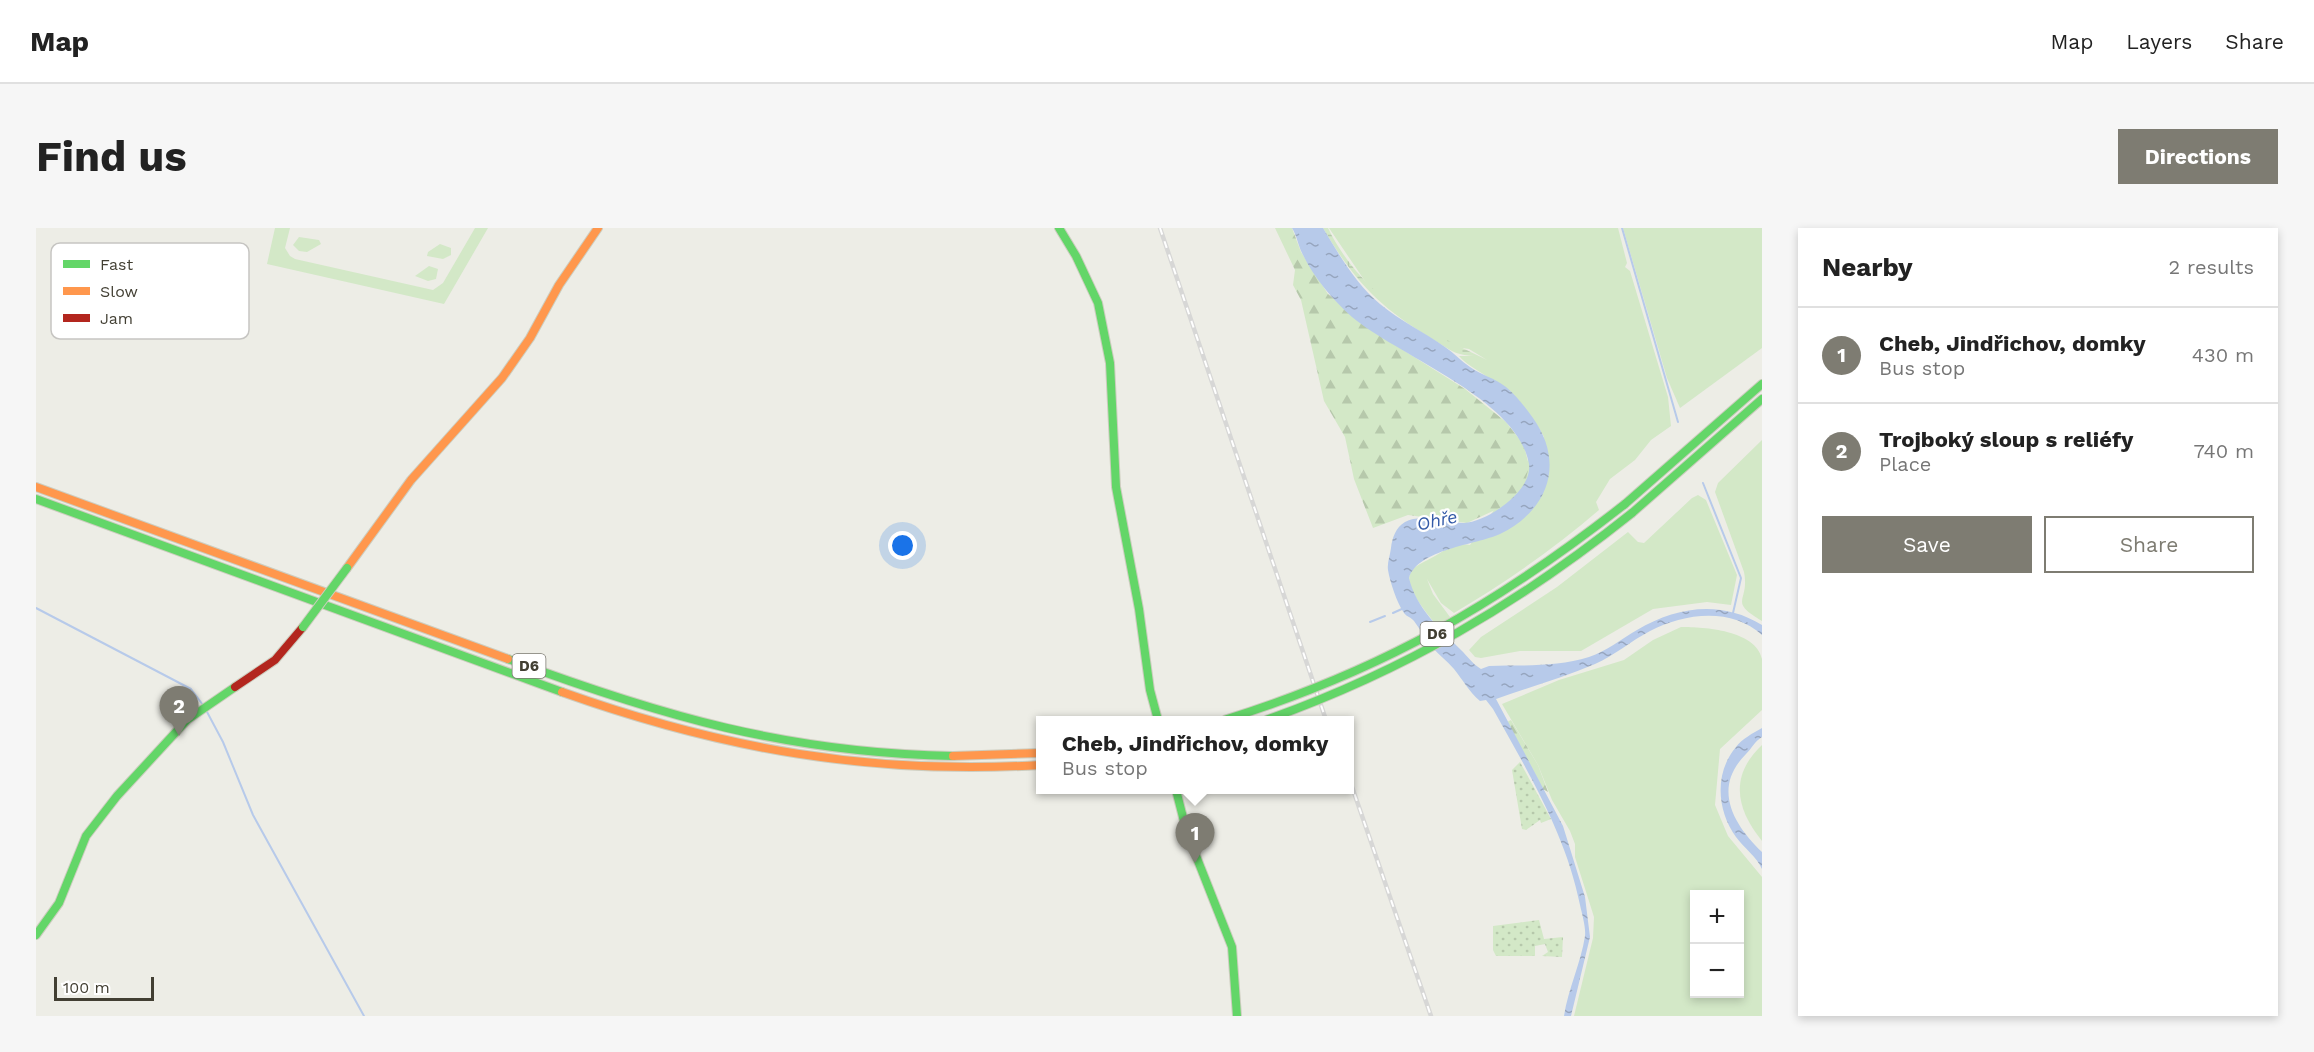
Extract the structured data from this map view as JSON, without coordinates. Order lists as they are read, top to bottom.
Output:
{
  "streets": {
    "main road": ["D6"]
  },
  "water": ["Ohře"],
  "legend": ["Fast", "Slow", "Jam"],
  "scale_bar": "100 m",
  "page": {
    "header": "Map",
    "nav": ["Map", "Layers", "Share"],
    "buttons": [
      "Directions",
      ["Save", "Share"]
    ],
    "title": "Find us",
    "heading": ["Nearby", "2 results"],
    "list": [
      {
        "mark": "1",
        "name": "Cheb, Jindřichov, domky",
        "note": "Bus stop",
        "value": "430 m"
      },
      {
        "mark": "2",
        "name": "Trojboký sloup s reliéfy",
        "note": "Place",
        "value": "740 m"
      }
    ],
    "pins": ["2", "1"],
    "popup": ["Cheb, Jindřichov, domky", "Bus stop"],
    "map_buttons": ["+", "−"],
    "scale": "100 m"
  }
}
